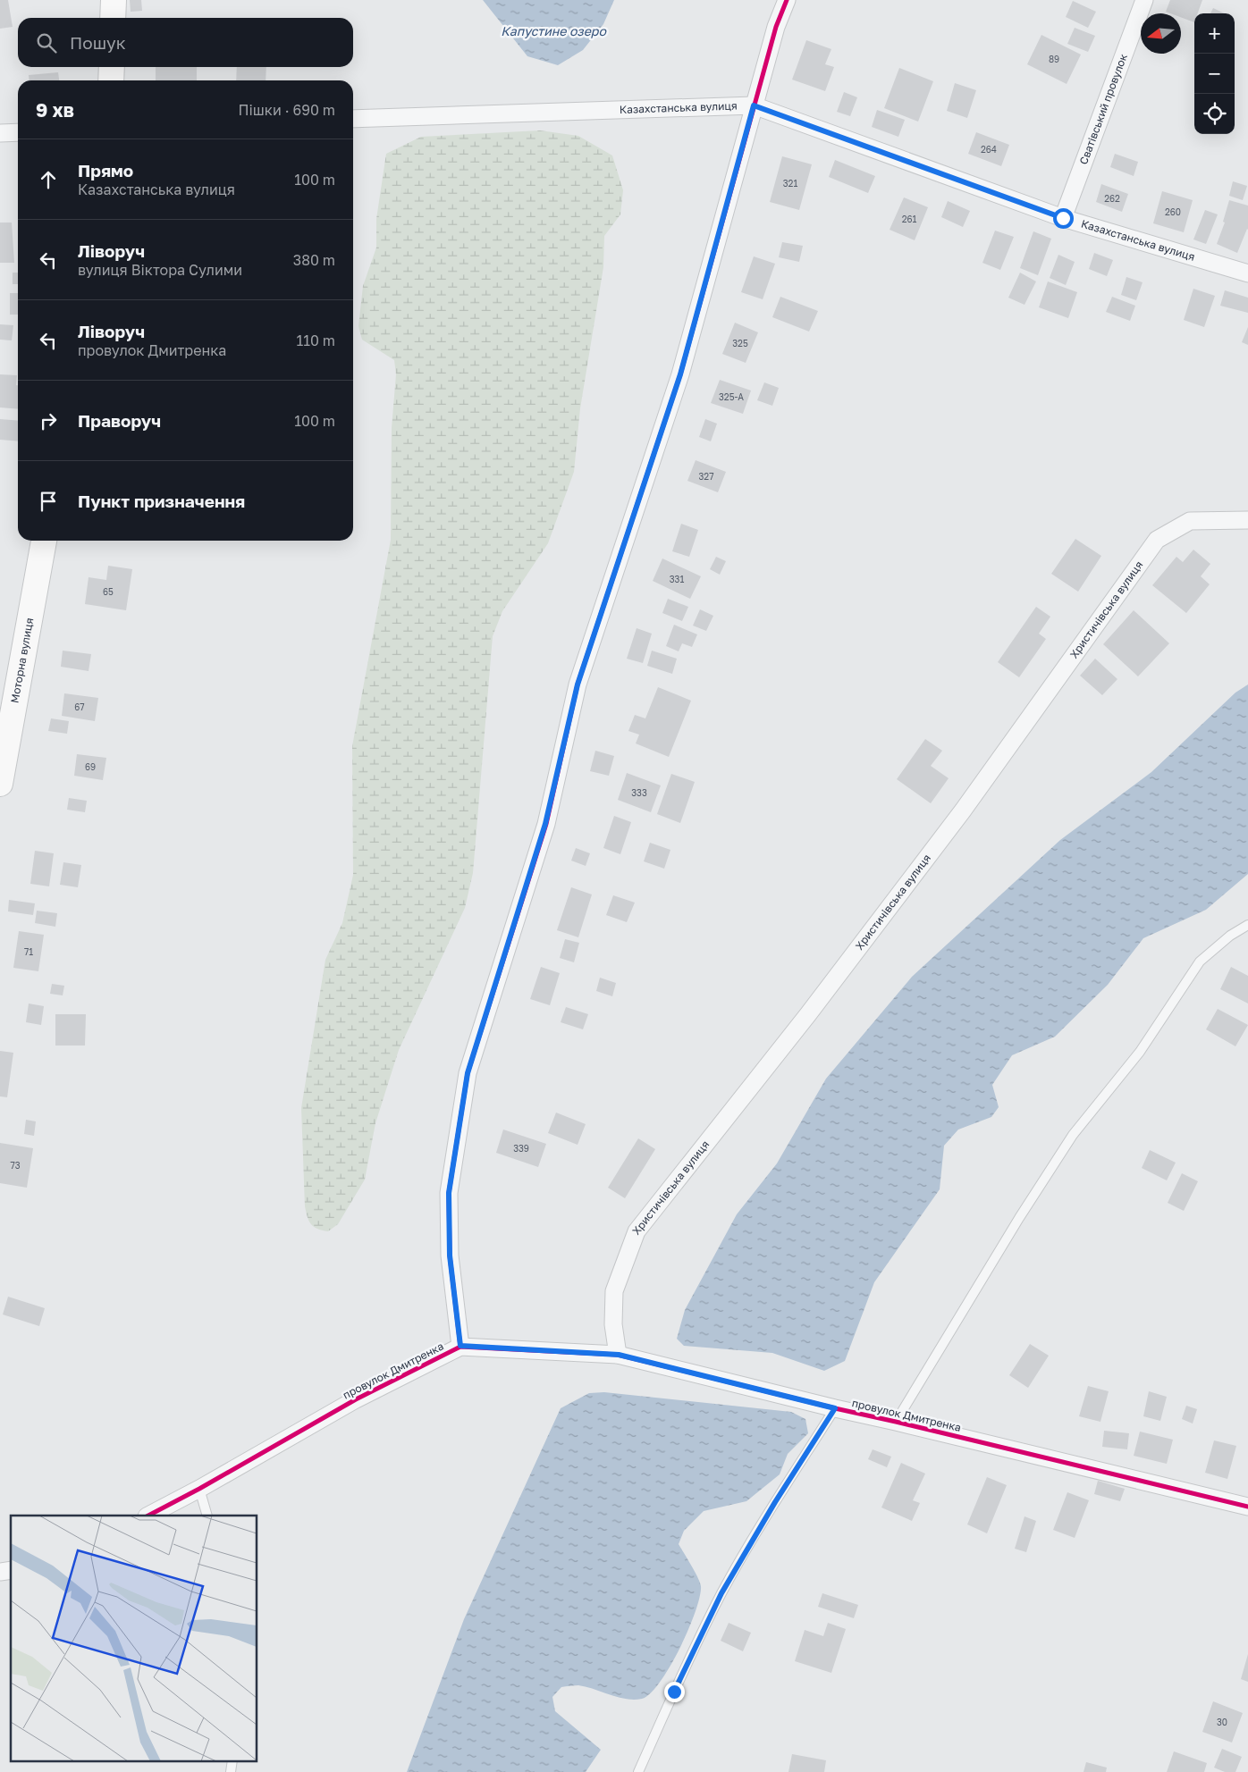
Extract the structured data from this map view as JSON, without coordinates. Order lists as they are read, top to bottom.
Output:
{
  "streets": {
    "street": [
      "Казахстанська вулиця",
      "Сватівський провулок",
      "Христичівська вулиця",
      "Моторна вулиця",
      "провулок Дмитренка"
    ]
  },
  "crossings": [
    ["Казахстанська вулиця", "Сватівський провулок"],
    ["Христичівська вулиця", "провулок Дмитренка"]
  ],
  "water": ["Капустине озеро"],
  "house_numbers": [
    "89",
    "264",
    "321",
    "262",
    "260",
    "261",
    "325",
    "325-А",
    "327",
    "331",
    "65",
    "67",
    "69",
    "333",
    "71",
    "339",
    "73",
    "30"
  ],
  "north": "left",
  "page": {
    "map_buttons": ["+", "−"],
    "search": "Пошук",
    "heading": ["9 хв", "Пішки · 690 m"],
    "list": [
      ["Прямо", "Казахстанська вулиця", "100 m"],
      ["Ліворуч", "вулиця Віктора Сулими", "380 m"],
      ["Ліворуч", "провулок Дмитренка", "110 m"],
      ["Праворуч", "100 m"],
      "Пункт призначення"
    ]
  }
}
